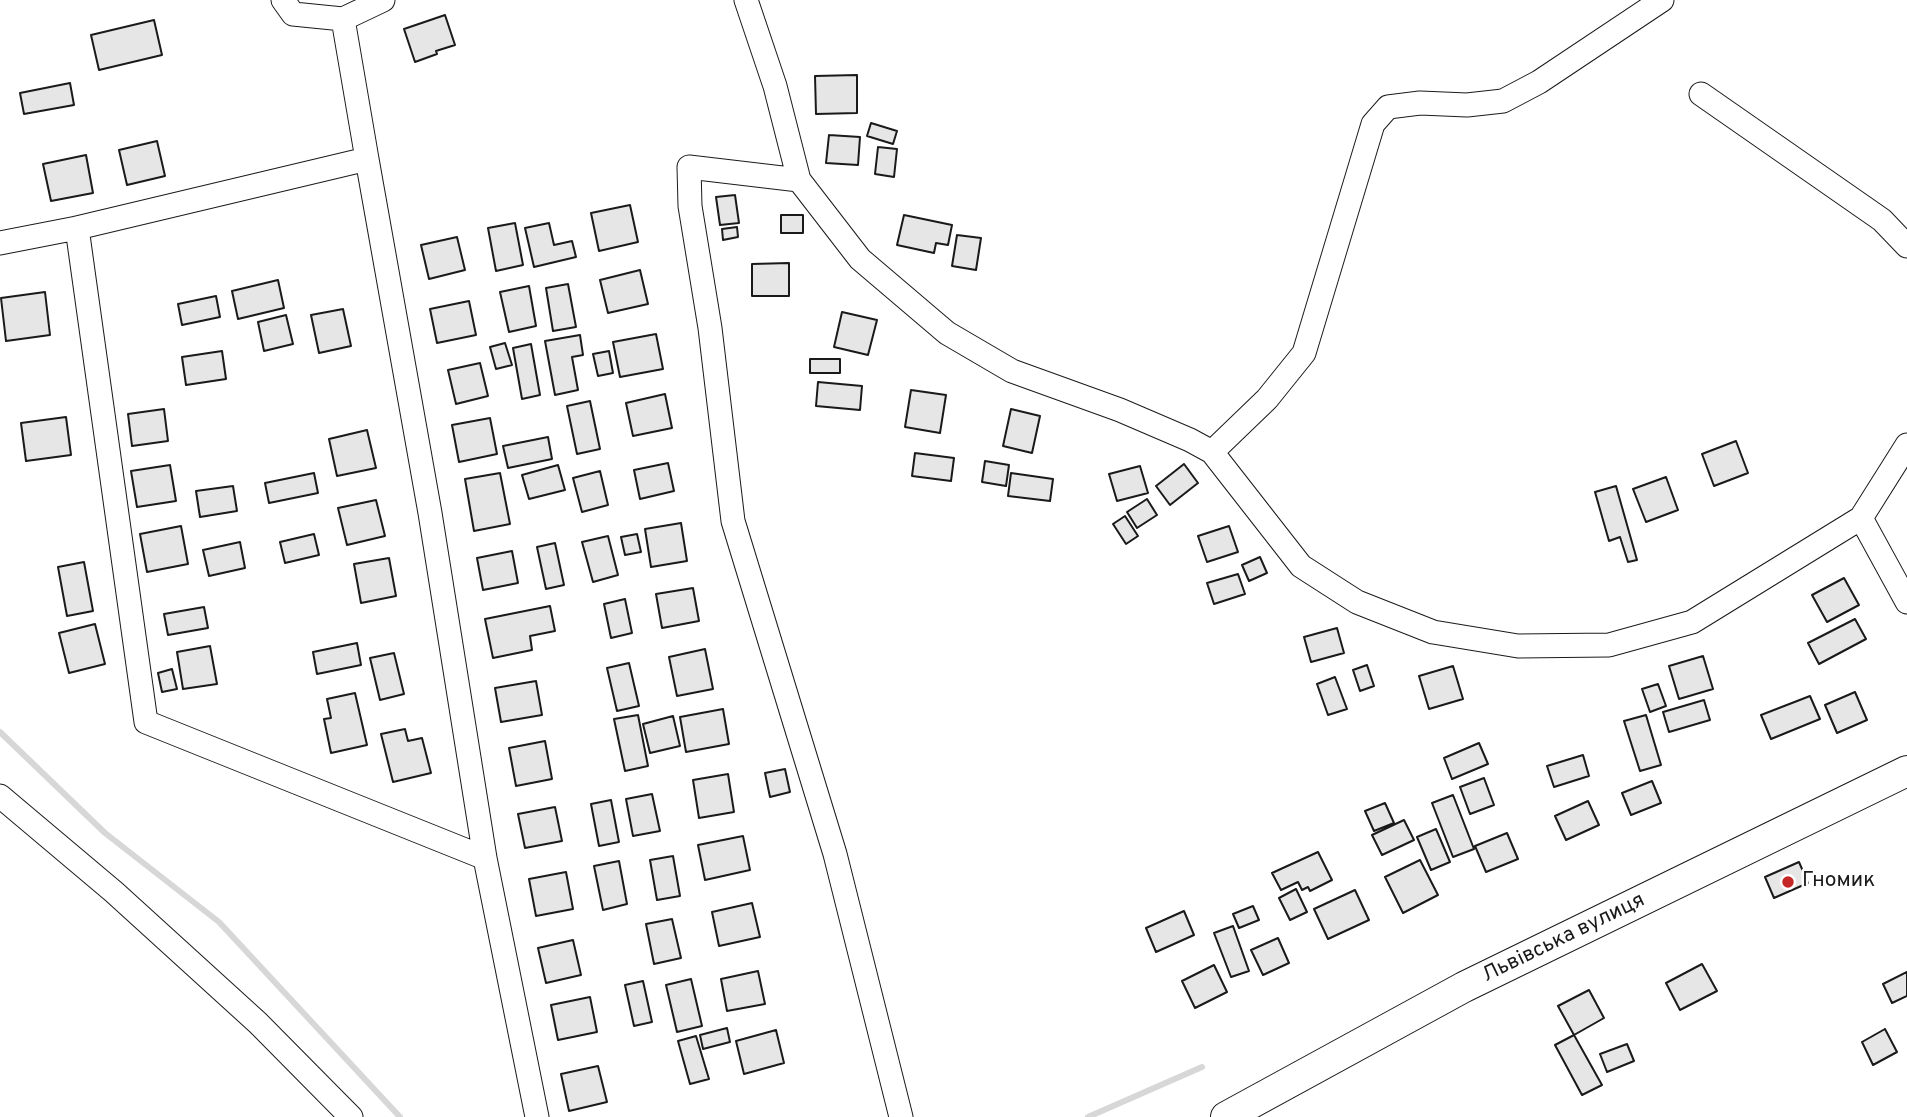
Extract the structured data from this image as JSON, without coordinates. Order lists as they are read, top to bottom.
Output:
{
  "streets": {
    "main road": ["Львівська вулиця"]
  },
  "places": ["Гномик"]
}
